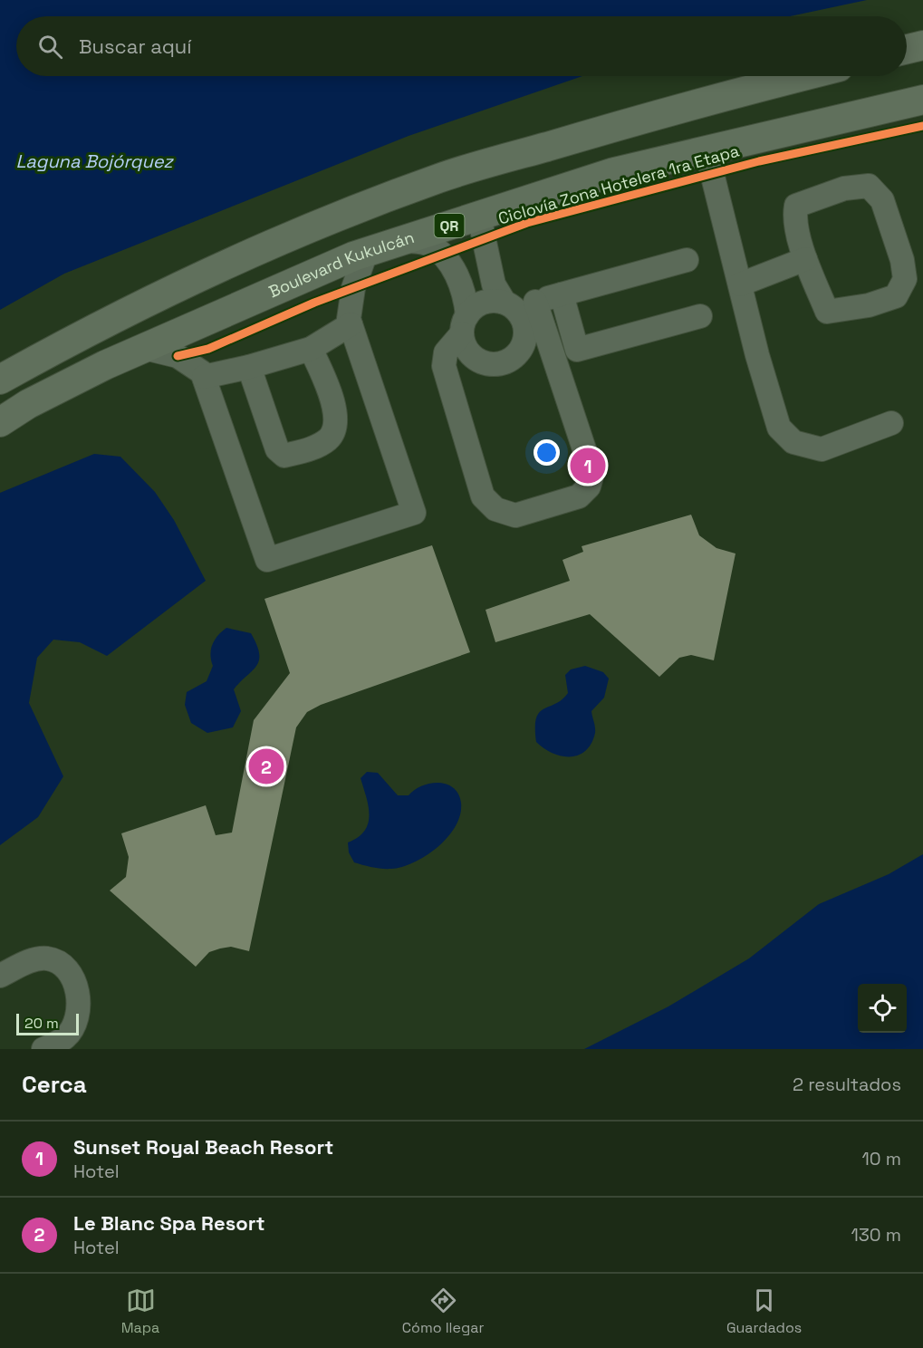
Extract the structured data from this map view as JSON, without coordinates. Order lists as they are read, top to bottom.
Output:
{
  "streets": {
    "main road": ["QR", "Boulevard Kukulcán"],
    "cycle path": ["Ciclovía Zona Hotelera 1ra Etapa"]
  },
  "water": ["Laguna Bojórquez"],
  "scale_bar": "20 m",
  "page": {
    "search": "Buscar aquí",
    "pins": ["1", "2"],
    "scale": "20 m",
    "heading": ["Cerca", "2 resultados"],
    "list": [
      {
        "mark": "1",
        "name": "Sunset Royal Beach Resort",
        "note": "Hotel",
        "value": "10 m"
      },
      {
        "mark": "2",
        "name": "Le Blanc Spa Resort",
        "note": "Hotel",
        "value": "130 m"
      }
    ],
    "nav": ["Mapa", "Cómo llegar", "Guardados"]
  }
}
